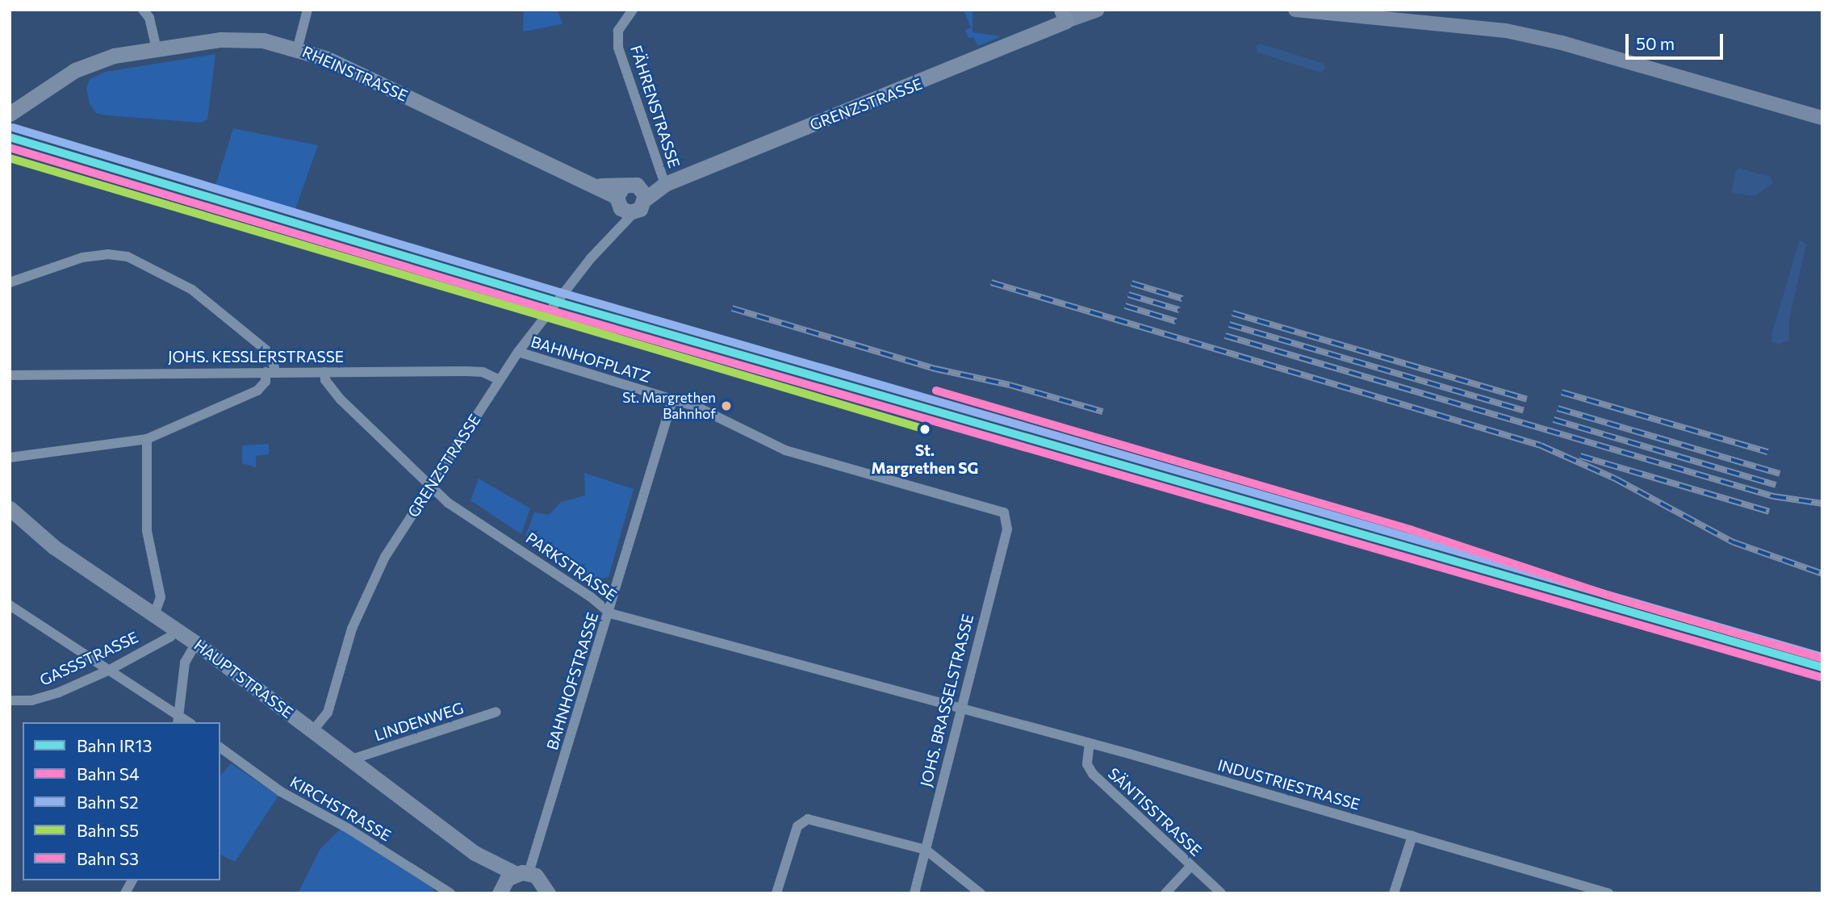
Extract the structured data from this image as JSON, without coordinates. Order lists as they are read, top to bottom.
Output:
{
  "streets": {
    "main road": ["RHEINSTRASSE", "GRENZSTRASSE", "HAUPTSTRASSE"],
    "street": [
      "FÄHRENSTRASSE",
      "JOHS. KESSLERSTRASSE",
      "BAHNHOFPLATZ",
      "PARKSTRASSE",
      "GASSSTRASSE",
      "BAHNHOFSTRASSE",
      "JOHS. BRASSELSTRASSE",
      "LINDENWEG",
      "INDUSTRIESTRASSE",
      "KIRCHSTRASSE",
      "SÄNTISSTRASSE"
    ]
  },
  "crossings": [
    ["RHEINSTRASSE", "GRENZSTRASSE"],
    ["GRENZSTRASSE", "FÄHRENSTRASSE"],
    ["GRENZSTRASSE", "JOHS. KESSLERSTRASSE"],
    ["GRENZSTRASSE", "BAHNHOFPLATZ"],
    ["GRENZSTRASSE", "PARKSTRASSE"],
    ["GRENZSTRASSE", "HAUPTSTRASSE"],
    ["JOHS. KESSLERSTRASSE", "PARKSTRASSE"],
    ["BAHNHOFPLATZ", "BAHNHOFSTRASSE"],
    ["BAHNHOFPLATZ", "JOHS. BRASSELSTRASSE"],
    ["PARKSTRASSE", "BAHNHOFSTRASSE"],
    ["PARKSTRASSE", "JOHS. BRASSELSTRASSE"],
    ["PARKSTRASSE", "INDUSTRIESTRASSE"],
    ["GASSSTRASSE", "HAUPTSTRASSE"],
    ["HAUPTSTRASSE", "BAHNHOFSTRASSE"],
    ["HAUPTSTRASSE", "LINDENWEG"],
    ["JOHS. BRASSELSTRASSE", "INDUSTRIESTRASSE"],
    ["INDUSTRIESTRASSE", "SÄNTISSTRASSE"]
  ],
  "places": ["St. Margrethen Bahnhof", "St. Margrethen SG"],
  "lines": [
    "rail line S2",
    "rail line IR13",
    "rail line S4",
    "rail line S5",
    "rail line S3"
  ],
  "legend": [
    "Bahn IR13",
    "Bahn S4",
    "Bahn S2",
    "Bahn S5",
    "Bahn S3"
  ],
  "scale_bar": "50 m"
}
